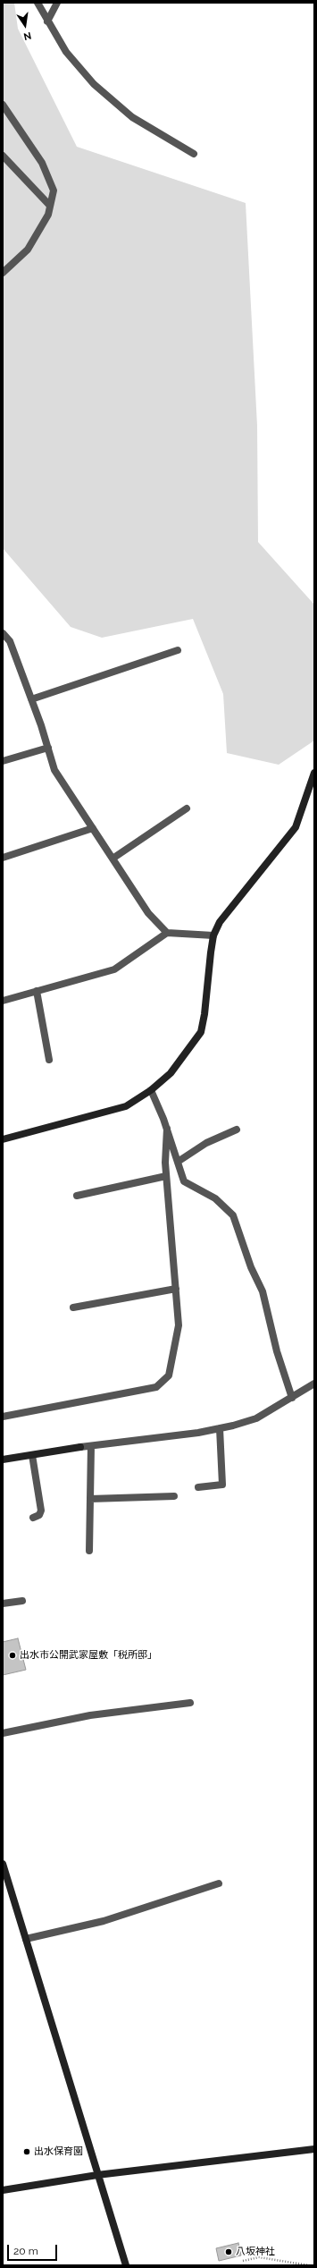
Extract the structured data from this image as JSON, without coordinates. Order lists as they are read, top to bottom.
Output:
{
  "places": ["出水市公開武家屋敷「税所邸」", "出水保育園", "八坂神社"],
  "scale_bar": "20 m",
  "north": "bottom"
}
